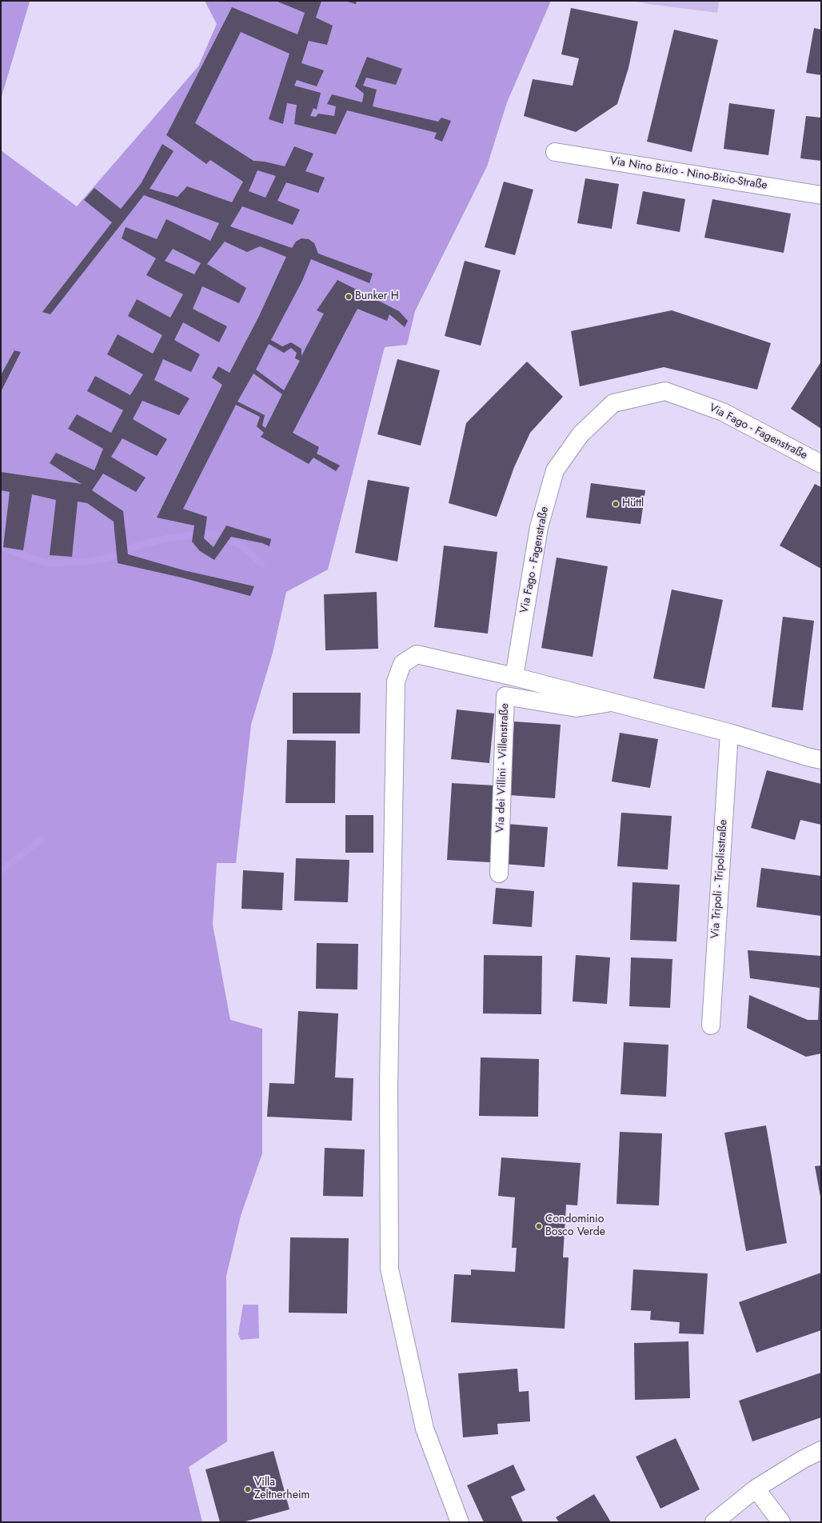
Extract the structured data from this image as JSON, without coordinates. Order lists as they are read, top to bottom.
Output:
{
  "streets": {
    "street": [
      "Via Nino Bixio - Nino-Bixio-Straße",
      "Via Fago - Fagenstraße",
      "Via dei Villini - Villenstraße",
      "Via Tripoli - Tripolisstraße"
    ]
  },
  "places": [
    "Bunker H",
    "Hüttl",
    "Condominio Bosco Verde",
    "Villa Zeltnerheim"
  ]
}
